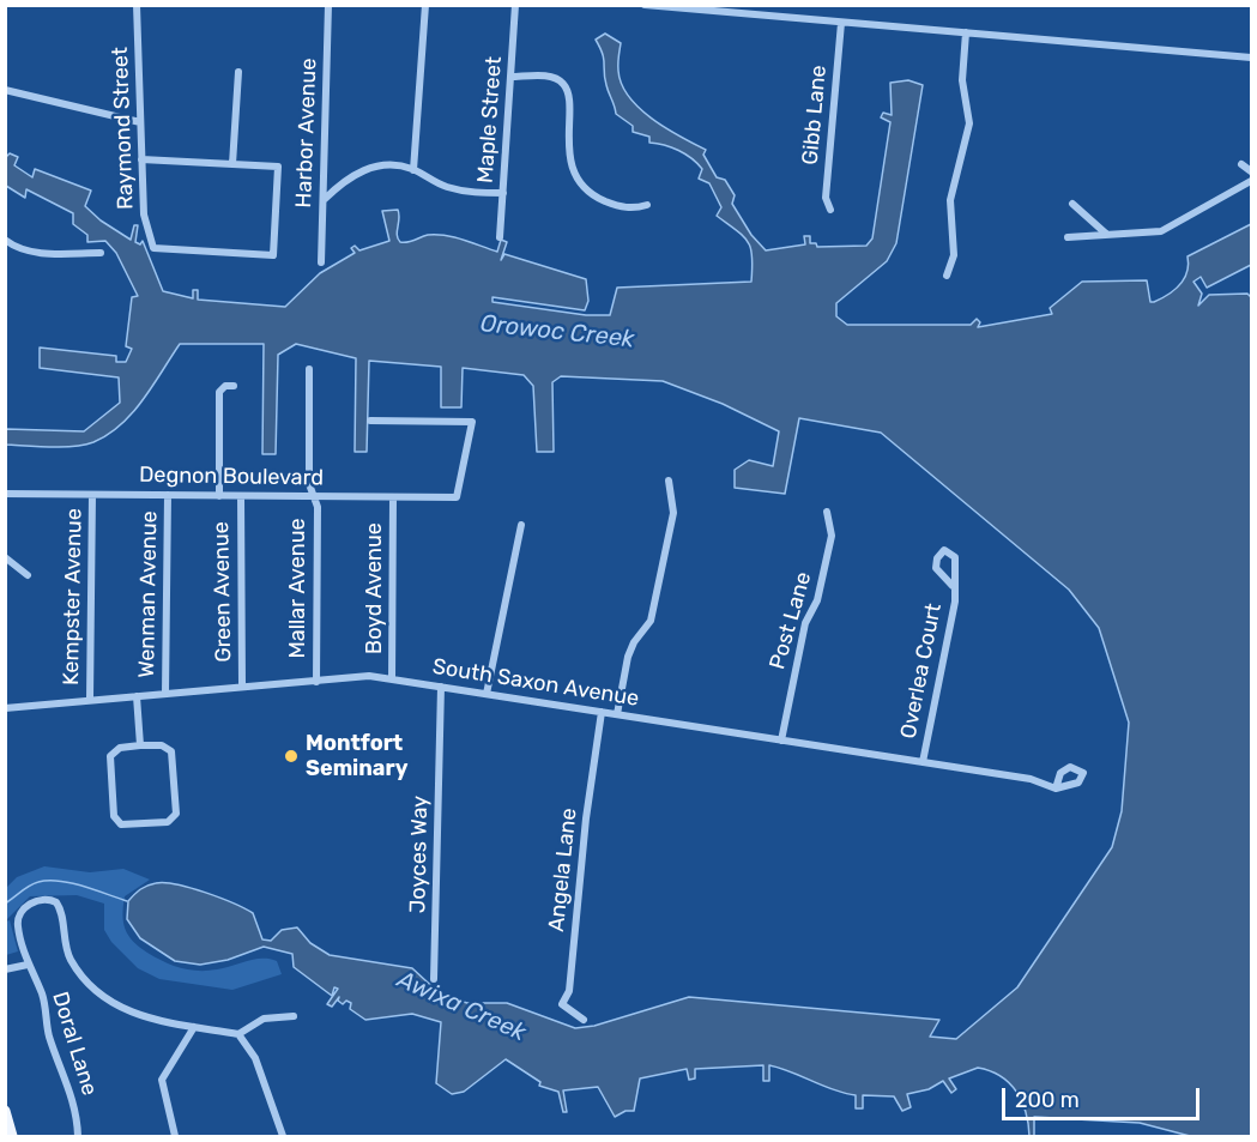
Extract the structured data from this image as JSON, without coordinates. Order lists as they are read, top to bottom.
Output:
{
  "streets": {
    "street": [
      "Gibb Lane",
      "Maple Street",
      "Raymond Street",
      "Harbor Avenue",
      "Degnon Boulevard",
      "Mallar Avenue",
      "Boyd Avenue",
      "Green Avenue",
      "Wenman Avenue",
      "Kempster Avenue",
      "Post Lane",
      "Overlea Court",
      "South Saxon Avenue",
      "Joyces Way",
      "Angela Lane",
      "Doral Lane"
    ]
  },
  "crossings": [
    ["Degnon Boulevard", "Mallar Avenue"],
    ["Degnon Boulevard", "Boyd Avenue"],
    ["Degnon Boulevard", "Green Avenue"],
    ["Degnon Boulevard", "Wenman Avenue"],
    ["Degnon Boulevard", "Kempster Avenue"],
    ["Mallar Avenue", "South Saxon Avenue"],
    ["Boyd Avenue", "South Saxon Avenue"],
    ["Green Avenue", "South Saxon Avenue"],
    ["Wenman Avenue", "South Saxon Avenue"],
    ["Kempster Avenue", "South Saxon Avenue"],
    ["Post Lane", "South Saxon Avenue"],
    ["Overlea Court", "South Saxon Avenue"],
    ["South Saxon Avenue", "Joyces Way"],
    ["South Saxon Avenue", "Angela Lane"]
  ],
  "water": ["Orowoc Creek", "Awixa Creek"],
  "places": ["Montfort Seminary"],
  "scale_bar": "200 m"
}
